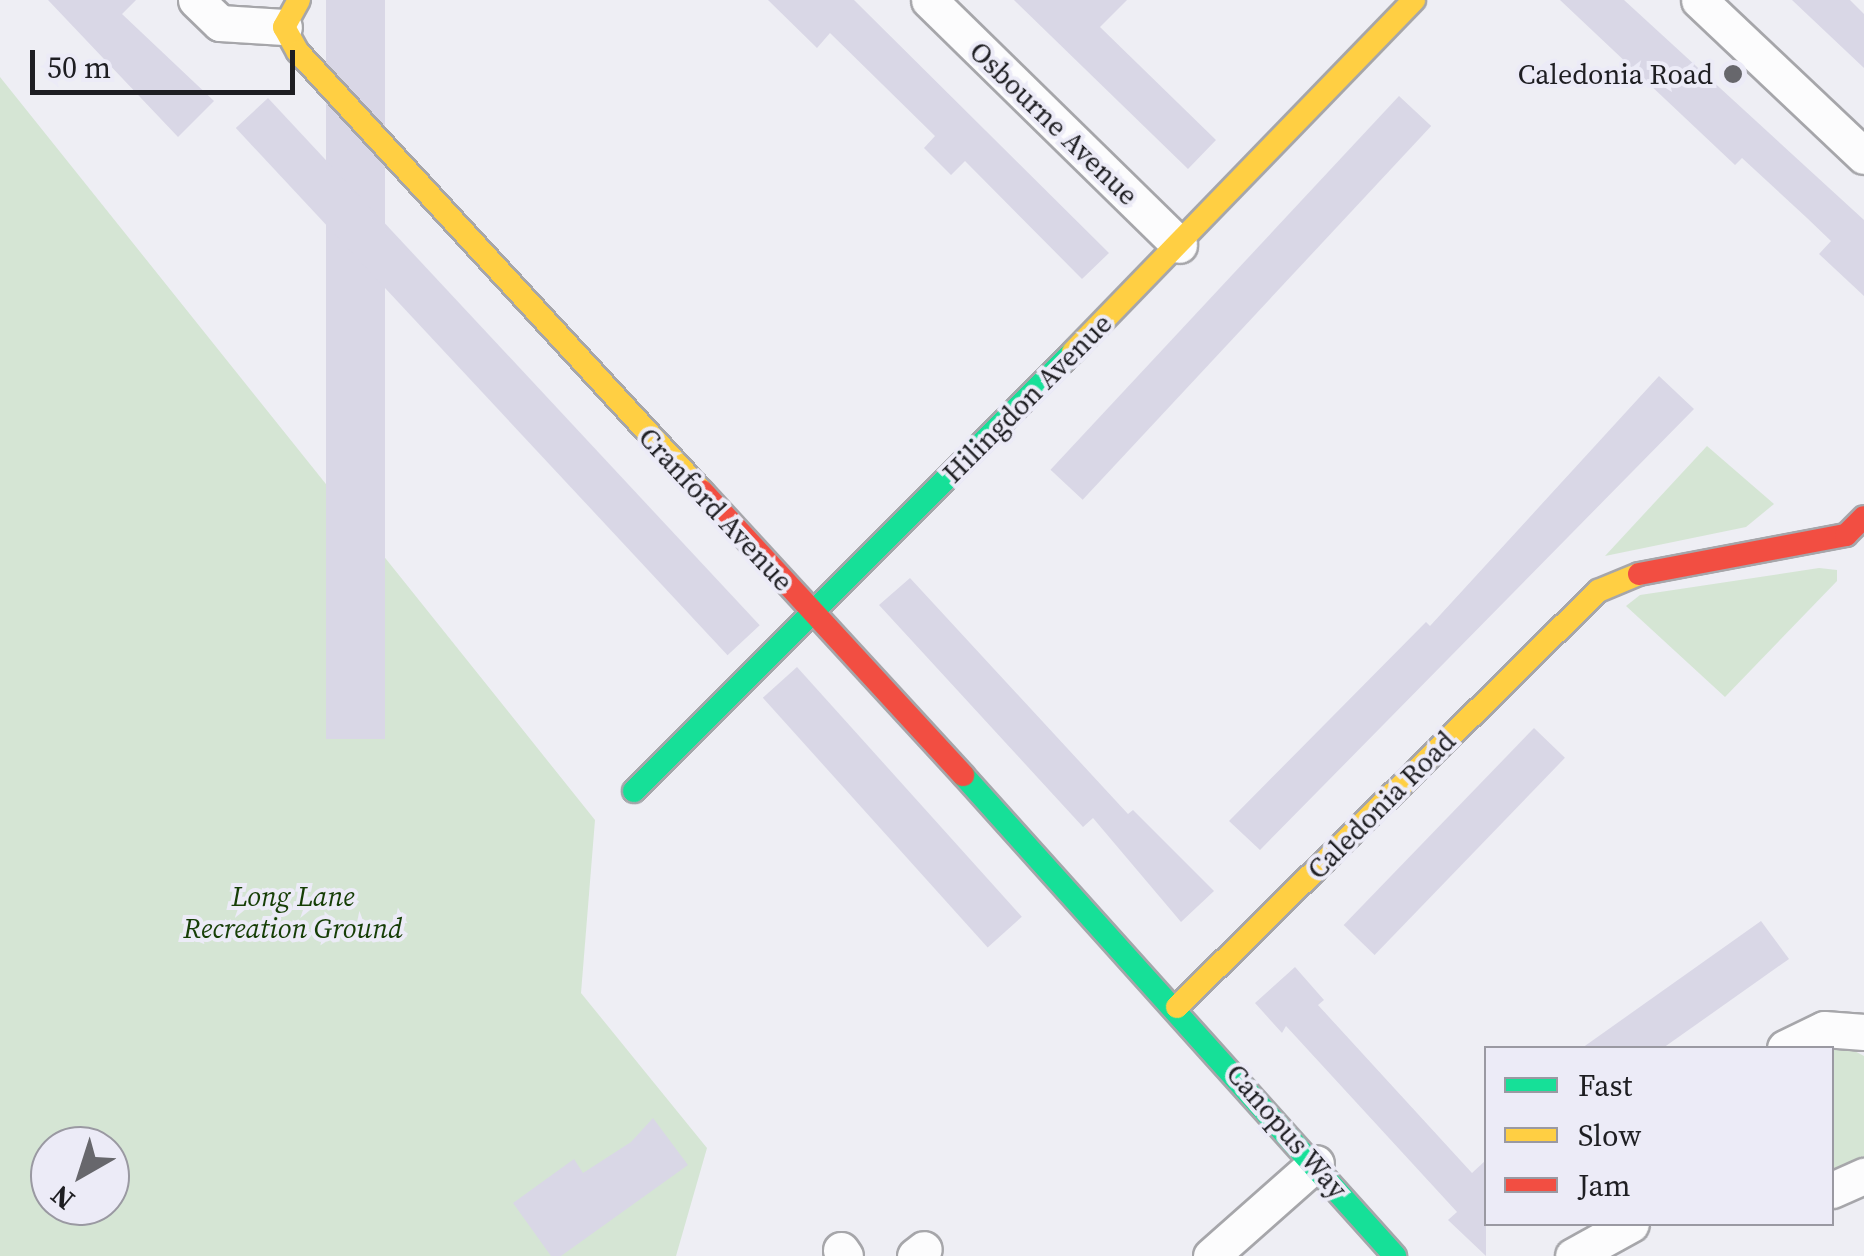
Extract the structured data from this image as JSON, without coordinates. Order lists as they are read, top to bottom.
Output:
{
  "streets": {
    "street": [
      "Osbourne Avenue",
      "Hilingdon Avenue",
      "Cranford Avenue",
      "Caledonia Road",
      "Canopus Way"
    ]
  },
  "crossings": [
    ["Osbourne Avenue", "Hilingdon Avenue"],
    ["Hilingdon Avenue", "Cranford Avenue"],
    ["Cranford Avenue", "Caledonia Road"],
    ["Cranford Avenue", "Canopus Way"],
    ["Caledonia Road", "Canopus Way"]
  ],
  "parks": ["Long Lane Recreation Ground"],
  "places": ["Caledonia Road"],
  "legend": ["Fast", "Slow", "Jam"],
  "scale_bar": "50 m",
  "north": "bottom left"
}
